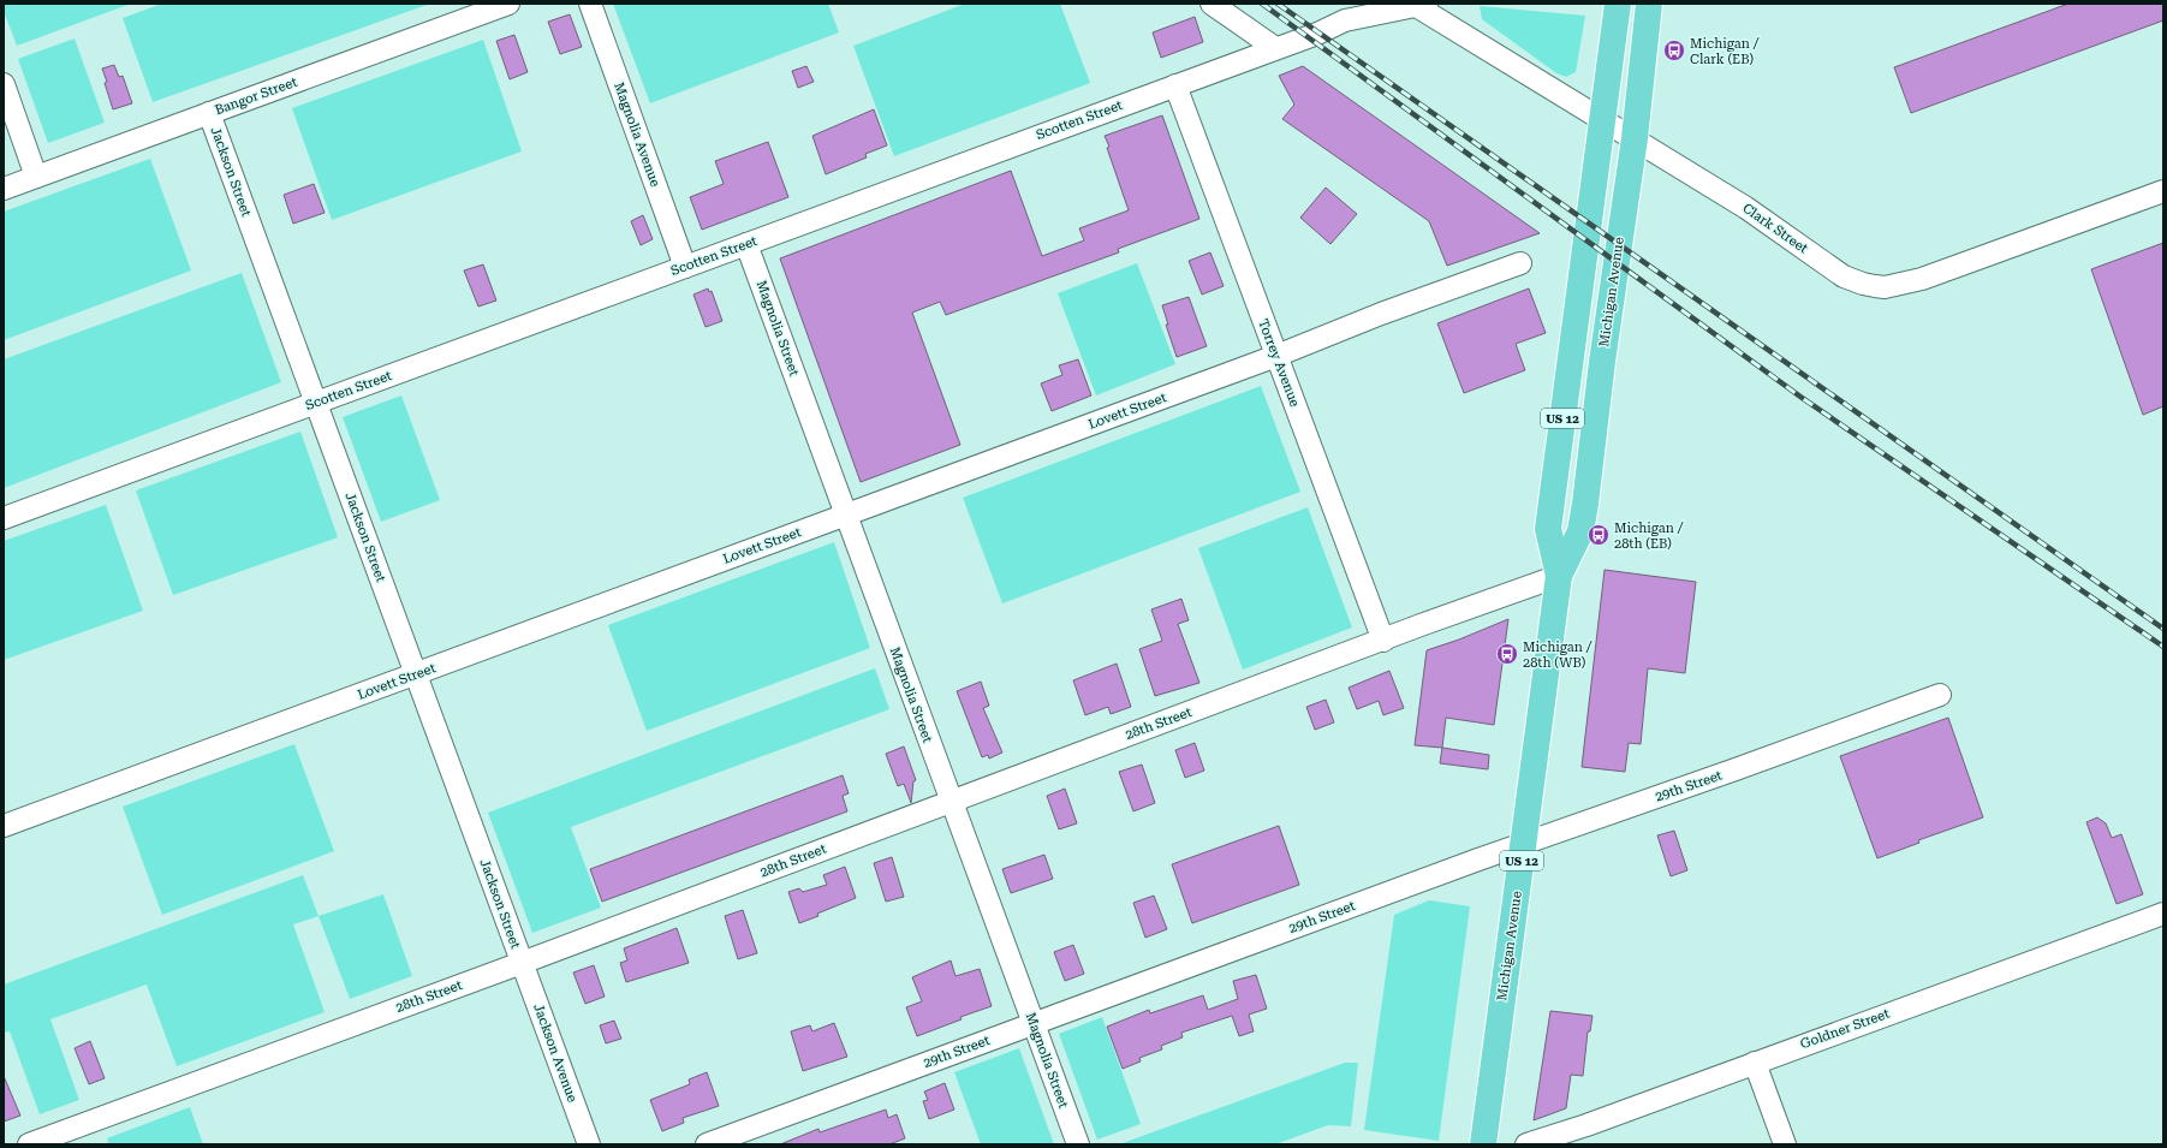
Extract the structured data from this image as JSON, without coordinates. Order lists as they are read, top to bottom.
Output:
{
  "streets": {
    "main road": ["Michigan Avenue", "US 12"],
    "street": [
      "Bangor Street",
      "Scotten Street",
      "Magnolia Avenue",
      "Jackson Street",
      "Clark Street",
      "Magnolia Street",
      "Torrey Avenue",
      "Lovett Street",
      "28th Street",
      "29th Street",
      "Goldner Street",
      "Jackson Avenue"
    ]
  },
  "crossings": [
    ["Bangor Street", "Jackson Street"],
    ["Scotten Street", "Magnolia Avenue"],
    ["Scotten Street", "Jackson Street"],
    ["Scotten Street", "Clark Street"],
    ["Scotten Street", "Magnolia Street"],
    ["Scotten Street", "Torrey Avenue"],
    ["Jackson Street", "Lovett Street"],
    ["Jackson Street", "28th Street"],
    ["Jackson Street", "Jackson Avenue"],
    ["Clark Street", "Michigan Avenue"],
    ["Michigan Avenue", "28th Street"],
    ["Michigan Avenue", "29th Street"],
    ["Magnolia Street", "Lovett Street"],
    ["Magnolia Street", "28th Street"],
    ["Magnolia Street", "29th Street"],
    ["Torrey Avenue", "Lovett Street"],
    ["Torrey Avenue", "28th Street"],
    ["28th Street", "Jackson Avenue"]
  ],
  "places": {
    "bus stop": ["Michigan / Clark (EB)", "Michigan / 28th (EB)", "Michigan / 28th (WB)"]
  }
}
